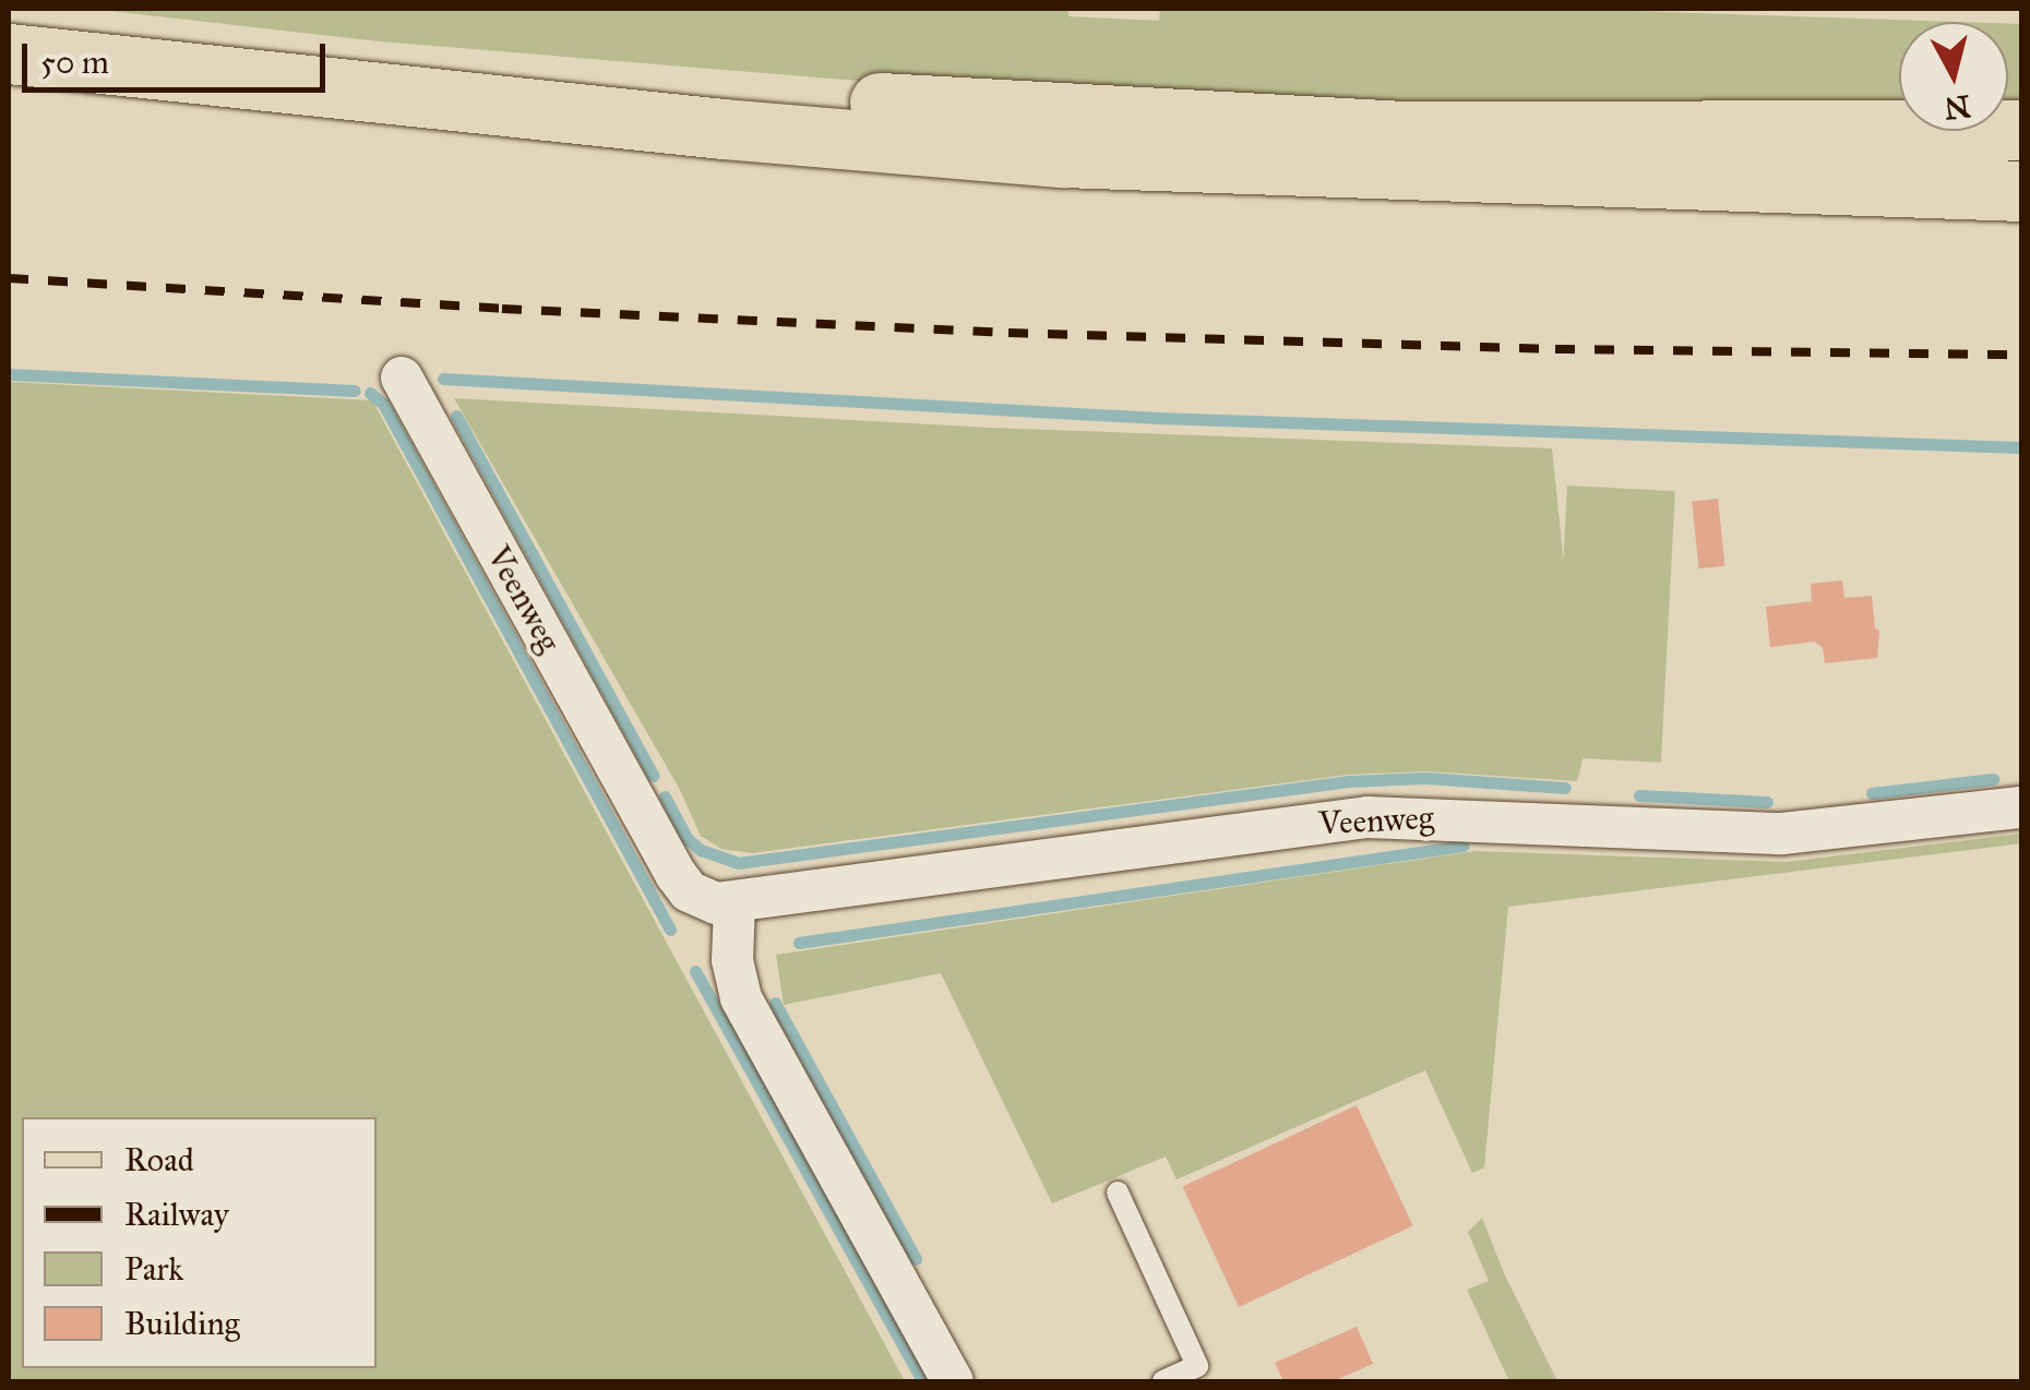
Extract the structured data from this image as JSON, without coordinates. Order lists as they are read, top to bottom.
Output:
{
  "streets": {
    "street": ["Veenweg"]
  },
  "legend": [
    "Road",
    "Railway",
    "Park",
    "Building"
  ],
  "scale_bar": "50 m",
  "north": "bottom"
}
